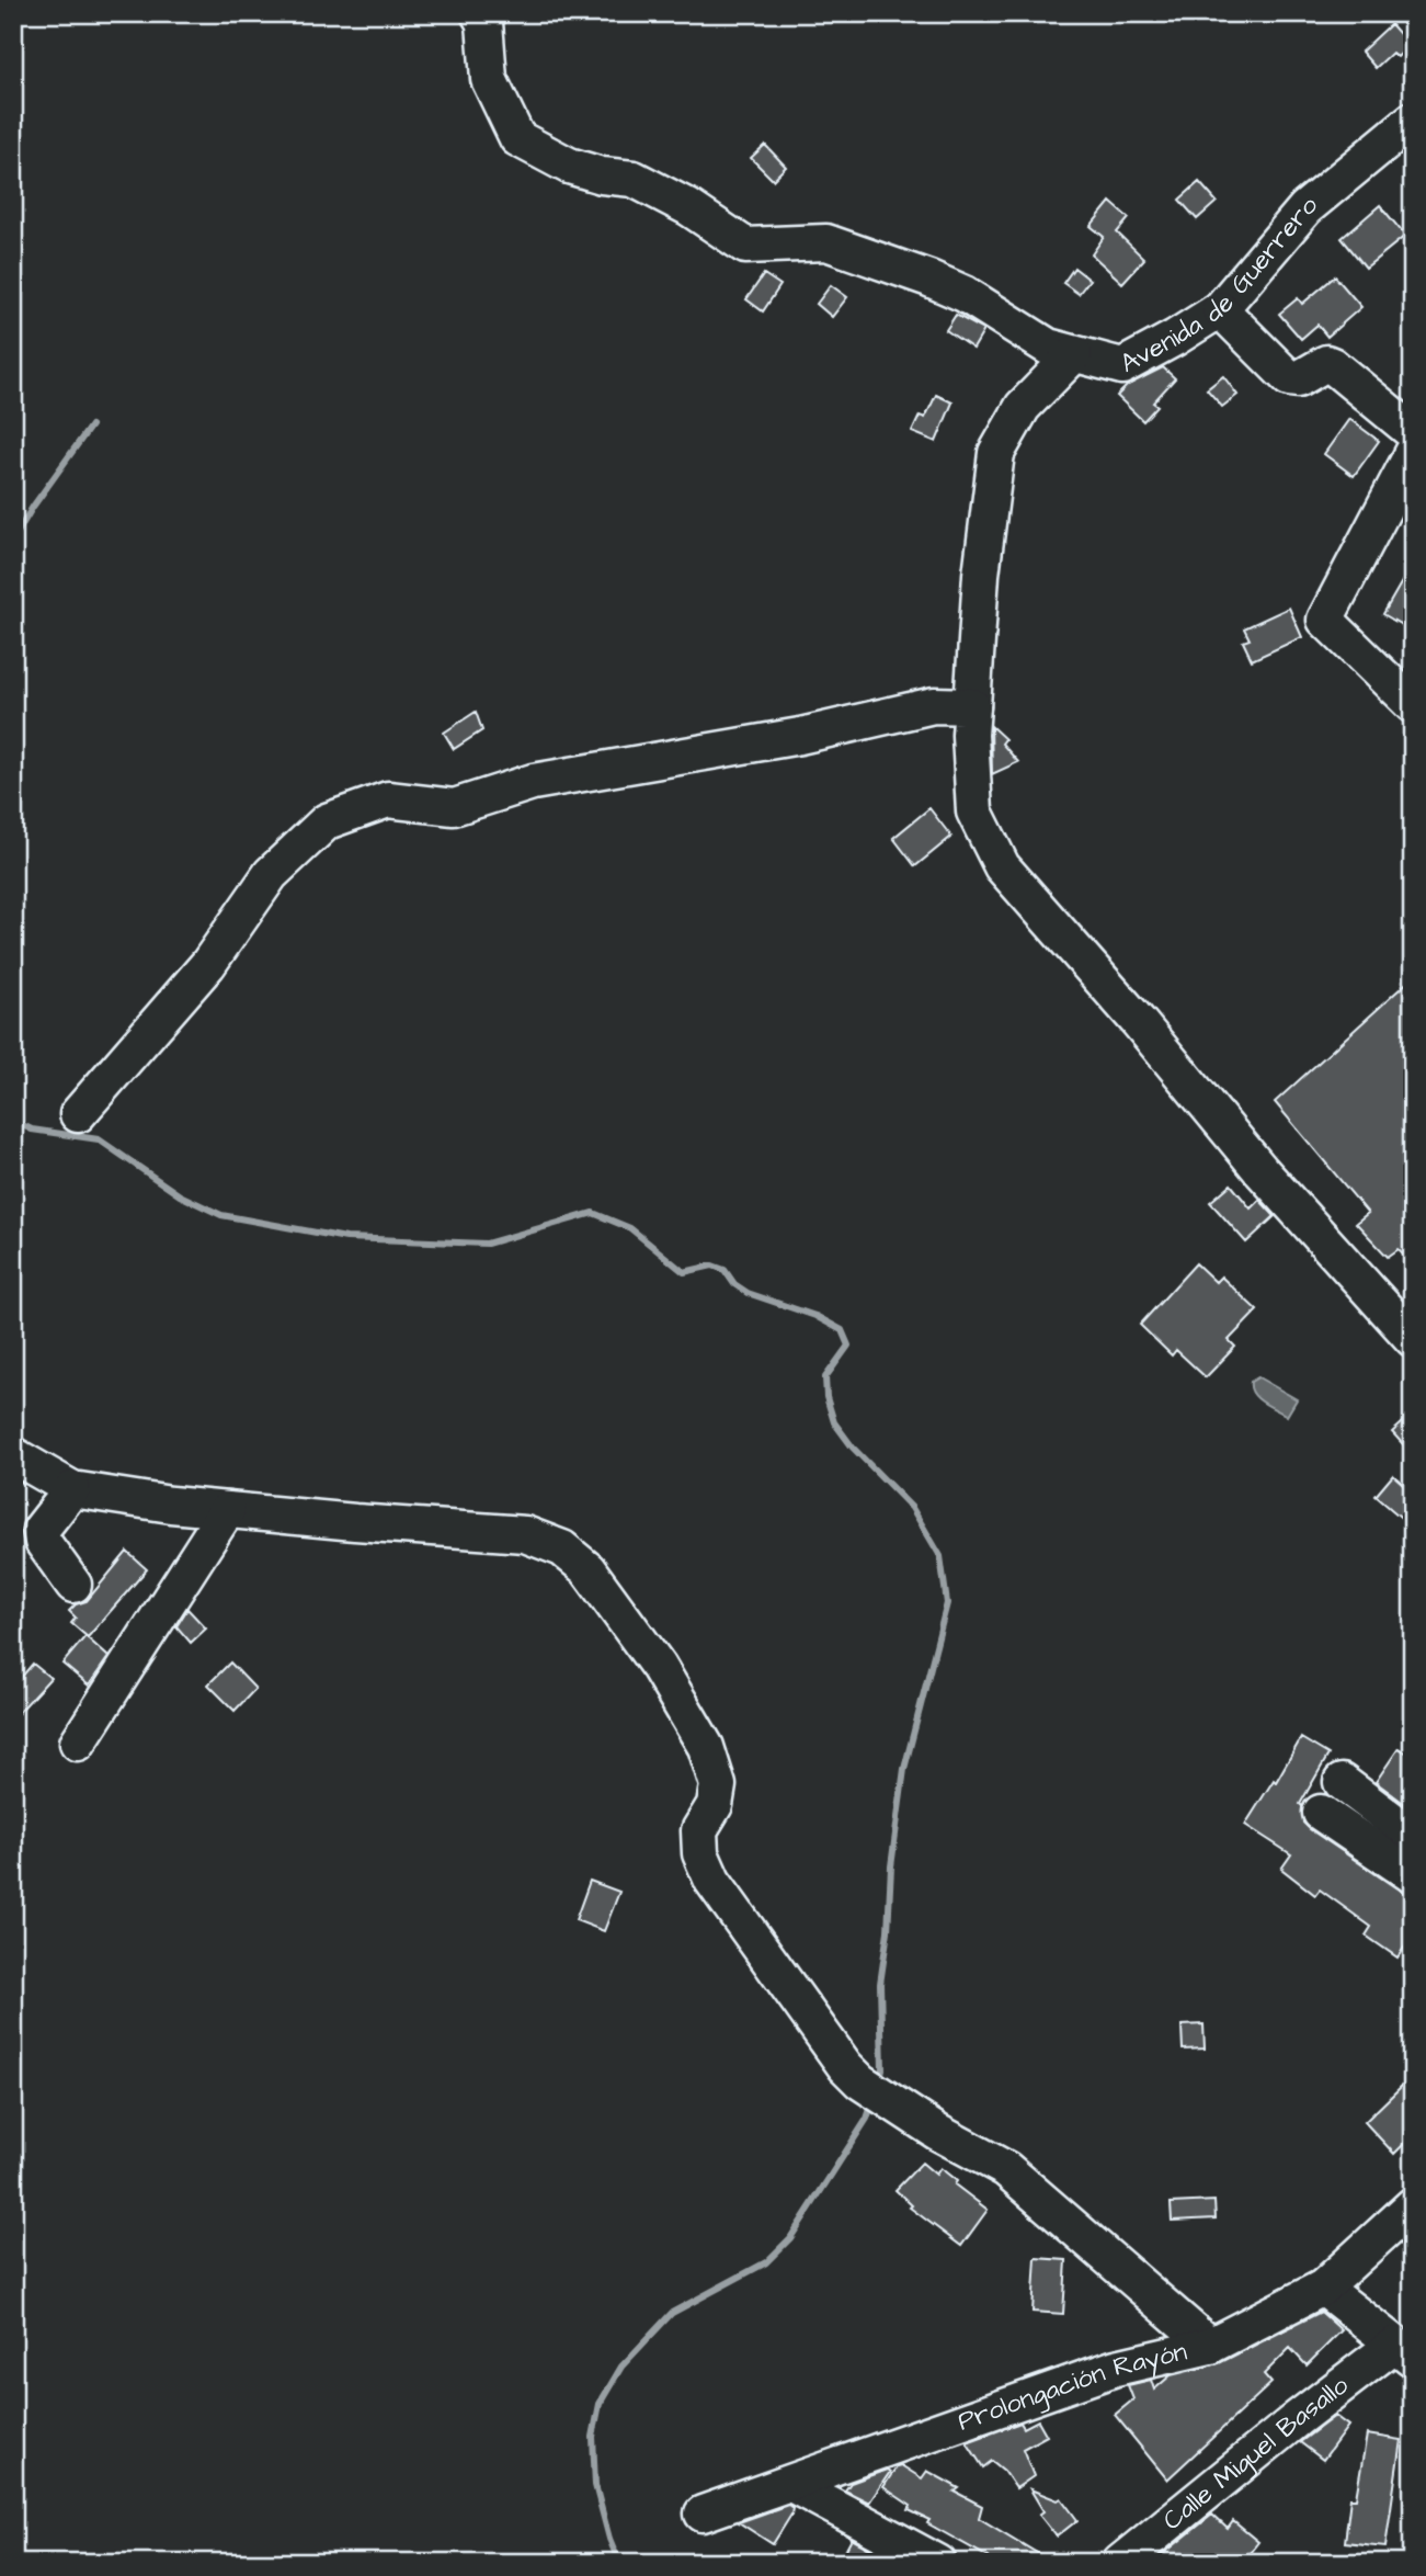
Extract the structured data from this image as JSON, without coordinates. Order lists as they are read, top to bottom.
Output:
{
  "streets": {
    "street": ["Avenida de Guerrero", "Prolongación Rayón", "Calle Miguel Basallo"]
  }
}
